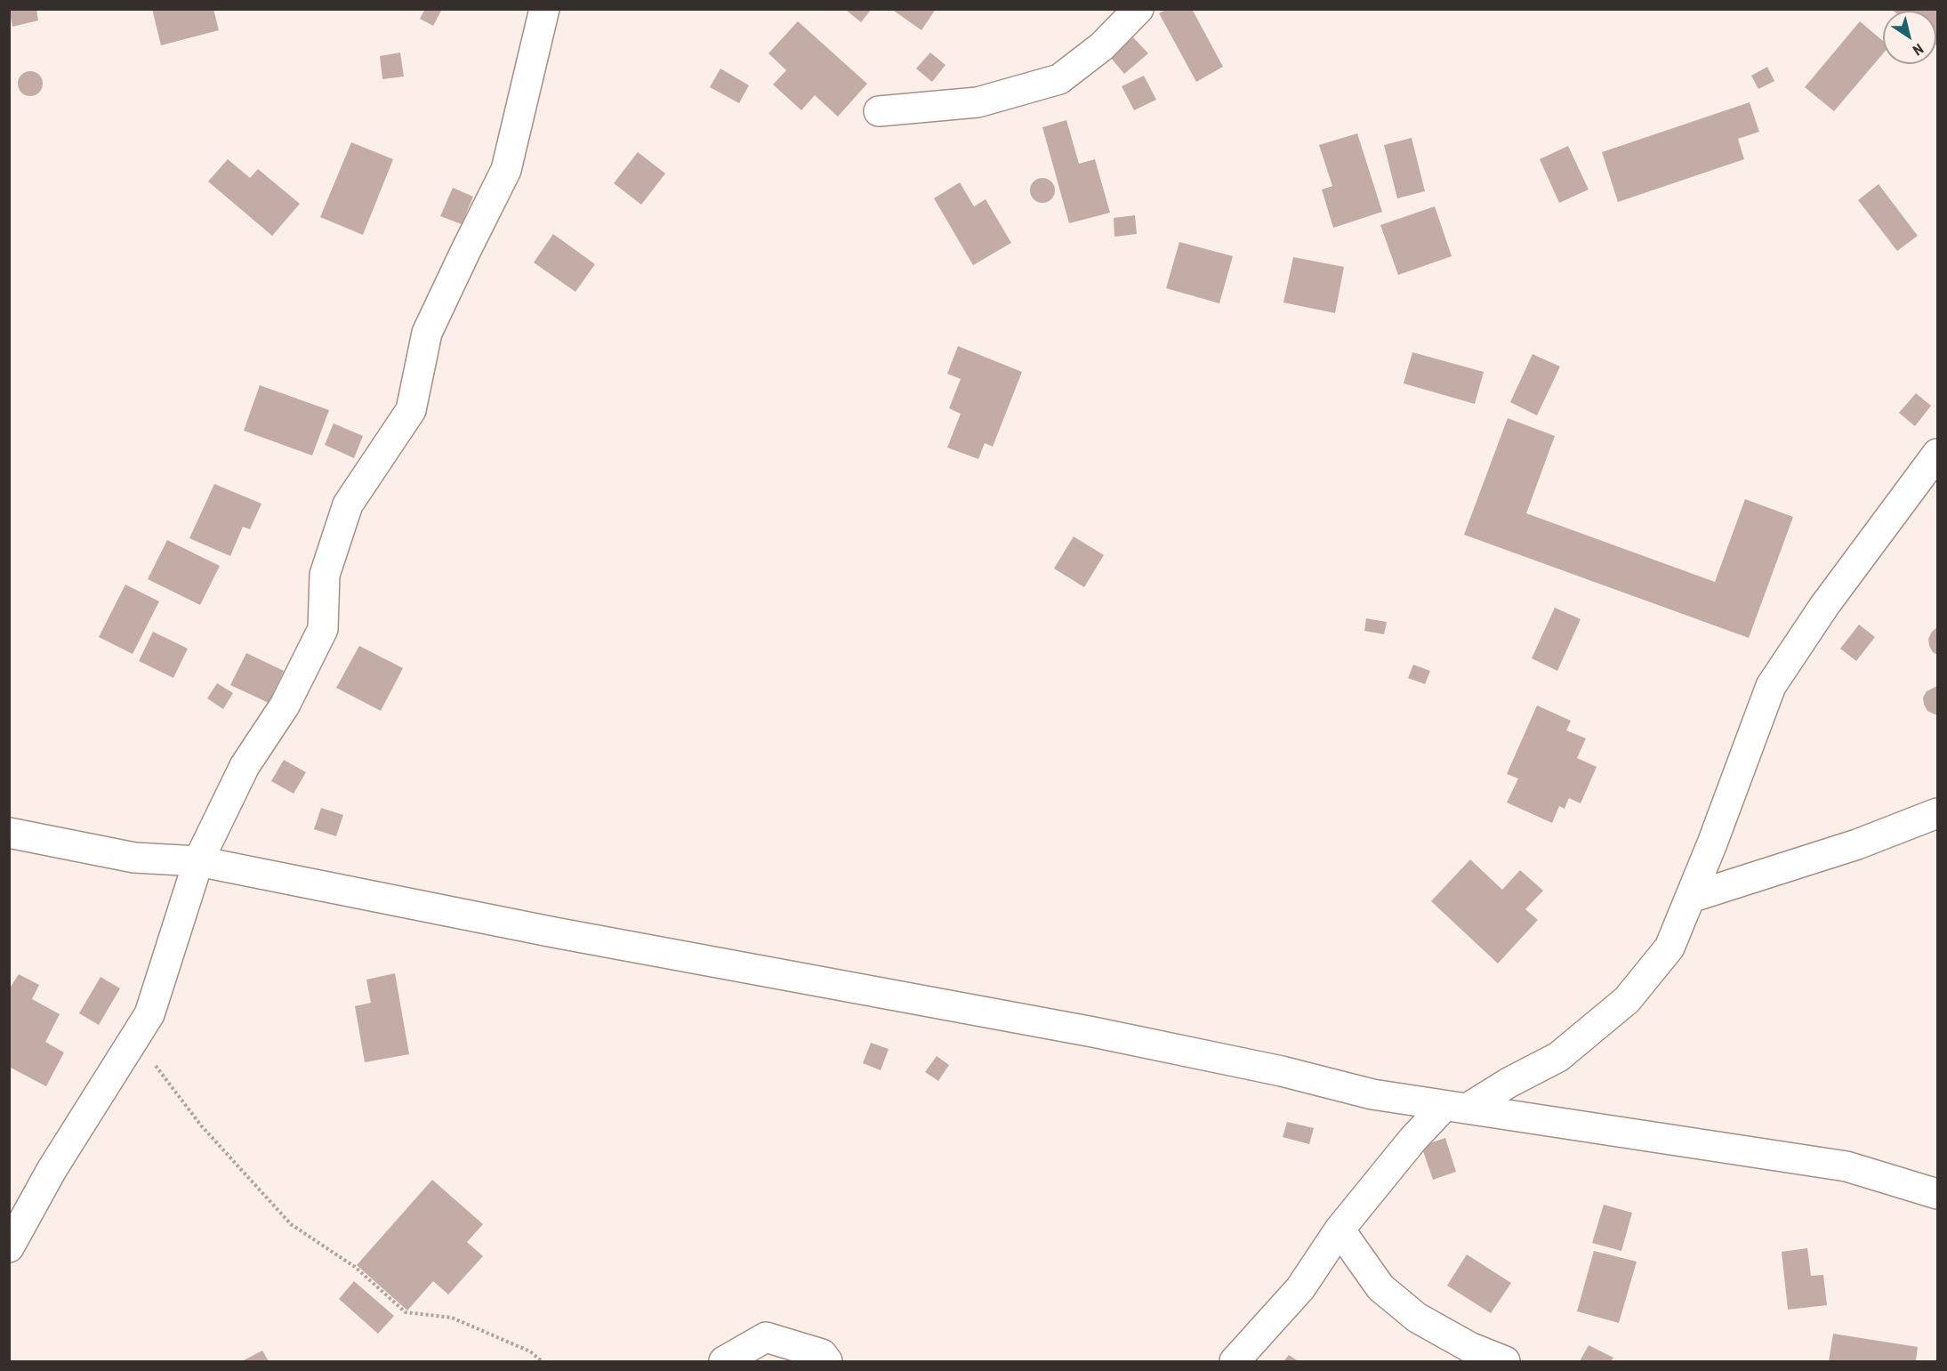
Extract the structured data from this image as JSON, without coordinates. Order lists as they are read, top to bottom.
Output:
{
  "north": "bottom right"
}
